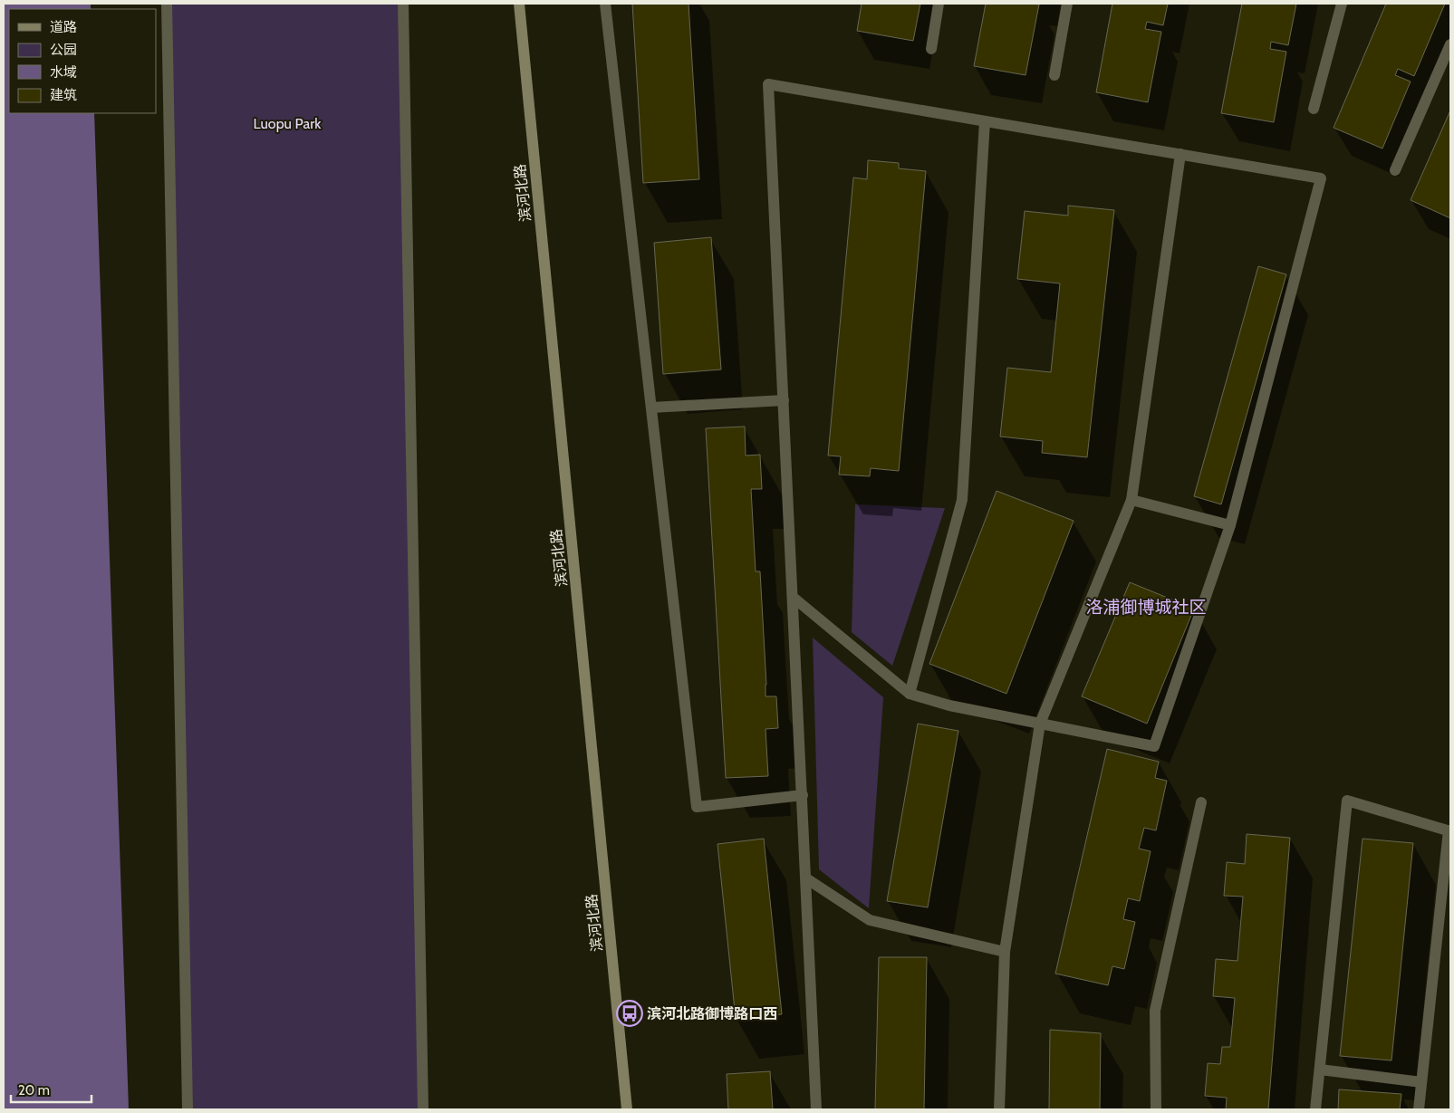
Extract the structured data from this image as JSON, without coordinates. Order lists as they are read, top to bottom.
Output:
{
  "streets": {
    "main road": ["滨河北路"]
  },
  "districts": ["洛浦御博城社区"],
  "parks": ["Luopu Park"],
  "places": {
    "bus stop": ["滨河北路御博路口西"]
  },
  "legend": [
    "道路",
    "公园",
    "水域",
    "建筑"
  ],
  "scale_bar": "20 m"
}
